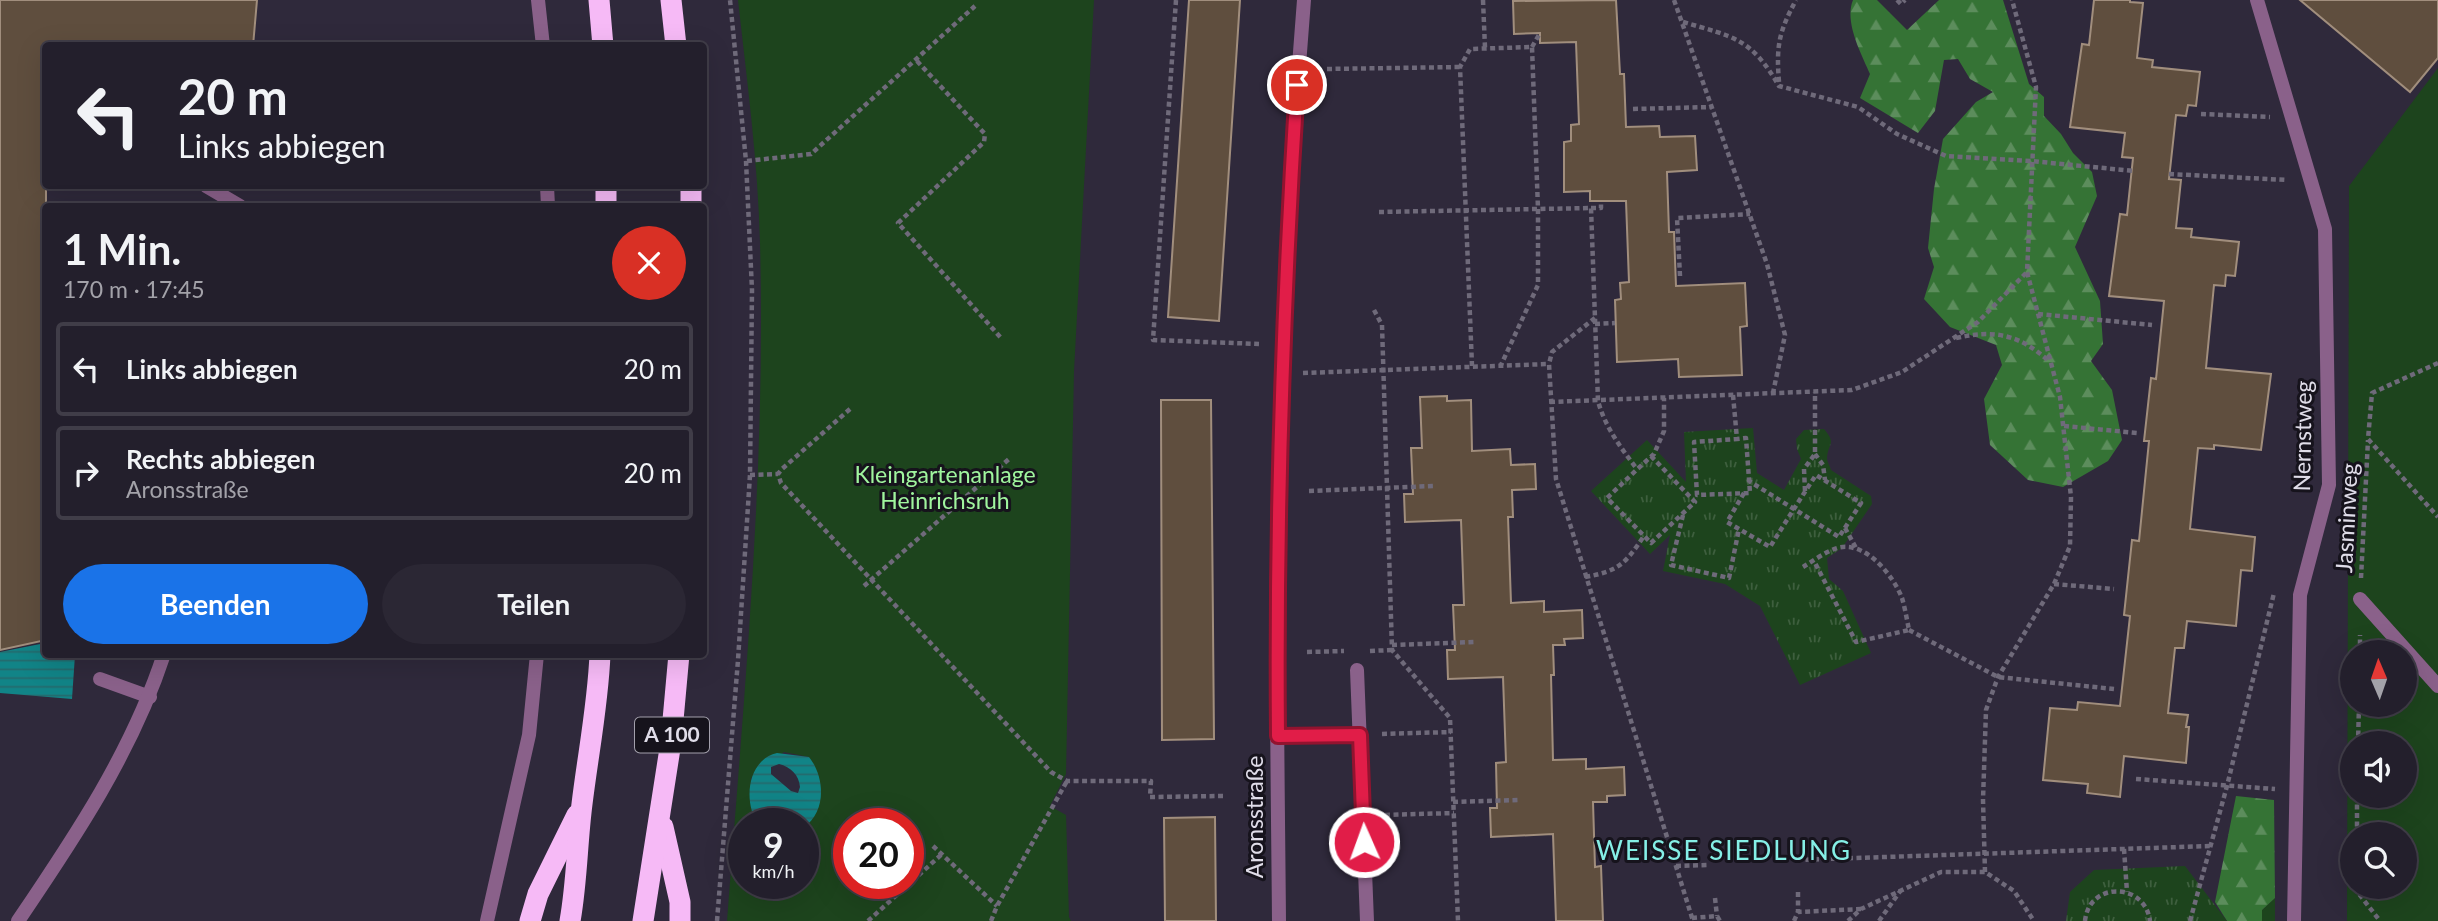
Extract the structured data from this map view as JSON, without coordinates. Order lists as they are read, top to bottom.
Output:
{
  "streets": {
    "highway": ["A 100"],
    "street": ["Nernstweg", "Aronsstraße"],
    "path": ["Jasminweg"]
  },
  "districts": ["WEISSE SIEDLUNG"],
  "parks": ["Kleingartenanlage Heinrichsruh"],
  "north": "top",
  "page": {
    "turn": ["20 m", "Links abbiegen"],
    "heading": ["1 Min.", "170 m · 17:45"],
    "list": [
      {
        "name": "Links abbiegen",
        "value": "20 m"
      },
      {
        "name": "Rechts abbiegen",
        "note": "Aronsstraße",
        "value": "20 m"
      }
    ],
    "buttons": ["Beenden", "Teilen"],
    "speed": "9 km/h",
    "limit": "20"
  }
}
